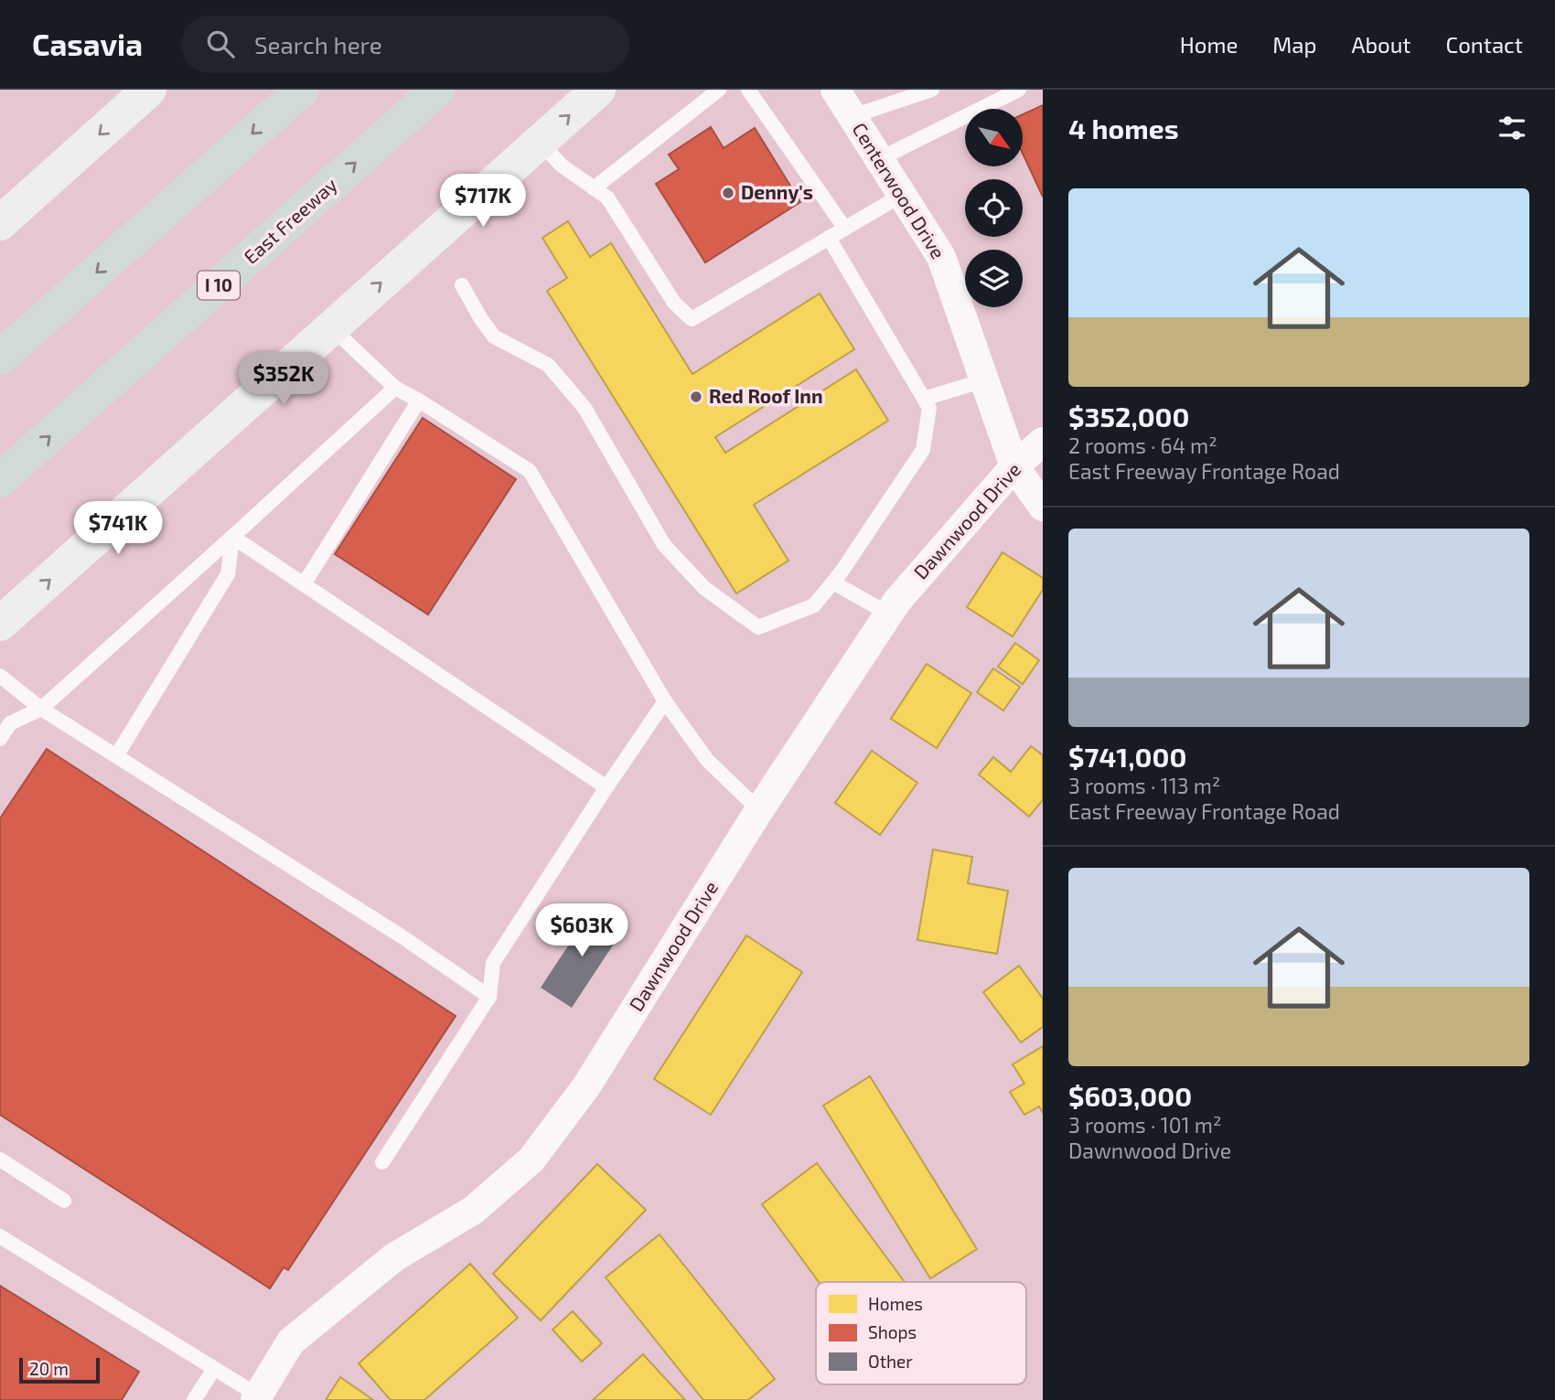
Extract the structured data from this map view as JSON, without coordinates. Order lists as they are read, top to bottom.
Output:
{
  "streets": {
    "highway": ["East Freeway", "I 10"],
    "street": ["Centerwood Drive", "Dawnwood Drive"]
  },
  "crossings": [
    ["Centerwood Drive", "Dawnwood Drive"]
  ],
  "places": ["Denny's", "Red Roof Inn"],
  "legend": ["Homes", "Shops", "Other"],
  "scale_bar": "20 m",
  "north": "bottom right",
  "page": {
    "header": "Casavia",
    "search": "Search here",
    "nav": [
      "Home",
      "Map",
      "About",
      "Contact"
    ],
    "heading": "4 homes",
    "list": [
      {
        "name": "$352,000",
        "note": "2 rooms · 64 m² · East Freeway Frontage Road"
      },
      {
        "name": "$741,000",
        "note": "3 rooms · 113 m² · East Freeway Frontage Road"
      },
      {
        "name": "$603,000",
        "note": "3 rooms · 101 m² · Dawnwood Drive"
      }
    ],
    "price": [
      "$717K",
      "$352K",
      "$741K",
      "$603K"
    ],
    "scale": "20 m"
  }
}
